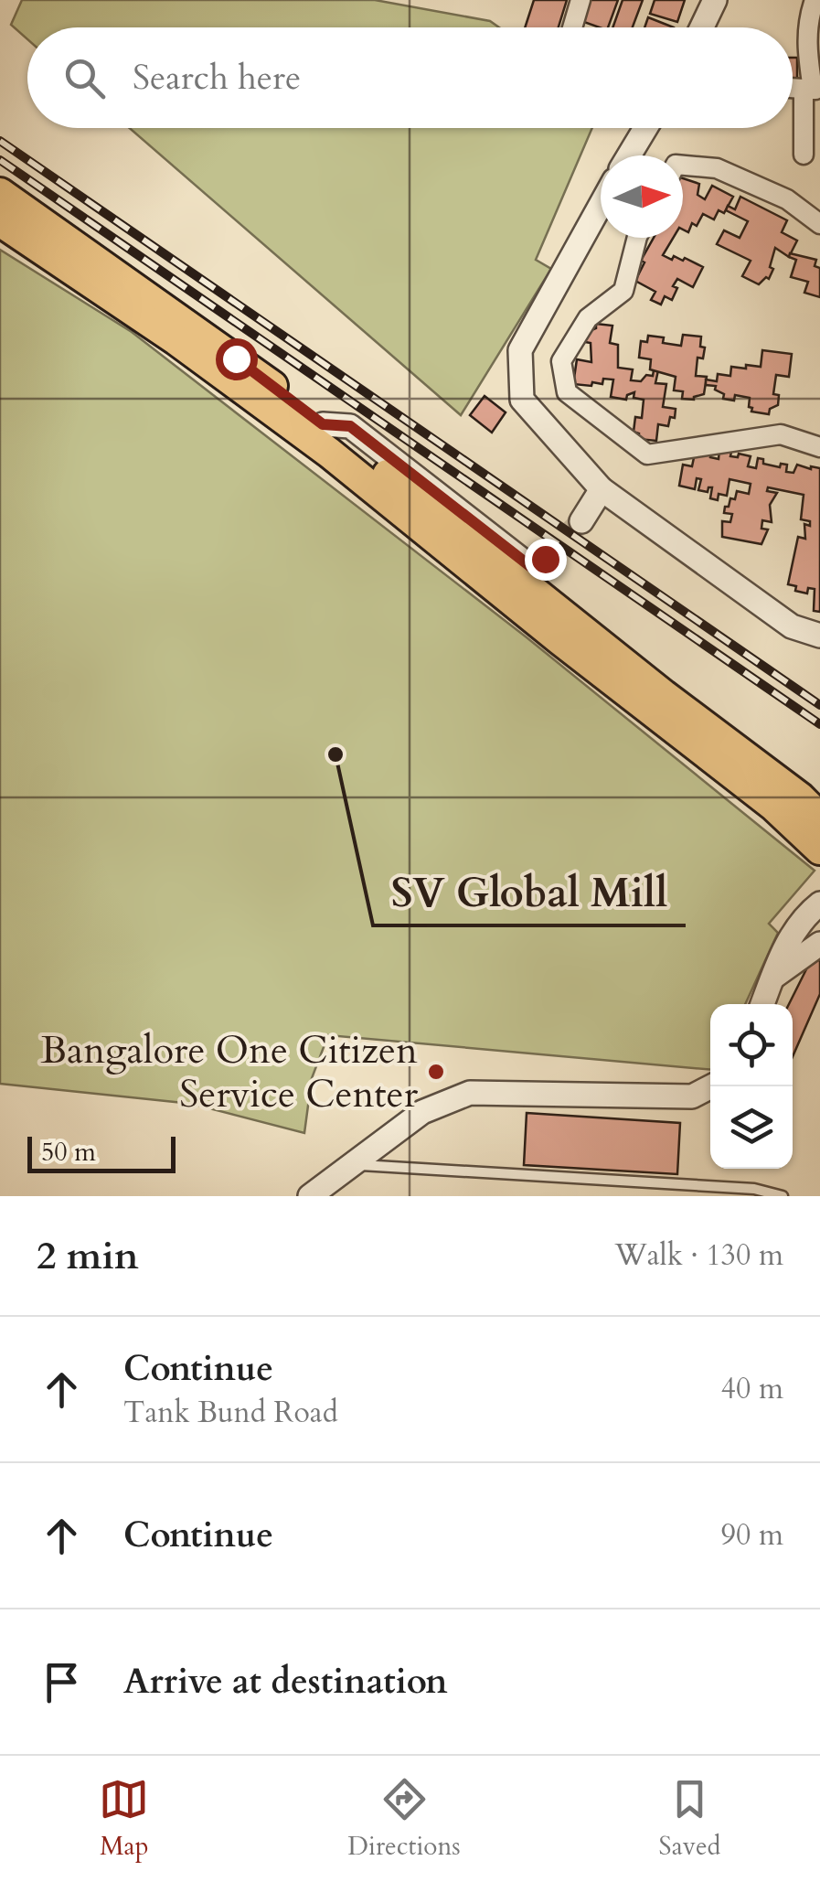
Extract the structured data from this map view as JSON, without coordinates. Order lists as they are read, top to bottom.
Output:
{
  "places": ["SV Global Mill", "Bangalore One Citizen Service Center"],
  "scale_bar": "50 m",
  "north": "right",
  "page": {
    "search": "Search here",
    "scale": "50 m",
    "heading": ["2 min", "Walk · 130 m"],
    "list": [
      ["Continue", "Tank Bund Road", "40 m"],
      ["Continue", "90 m"],
      "Arrive at destination"
    ],
    "nav": ["Map", "Directions", "Saved"]
  }
}
